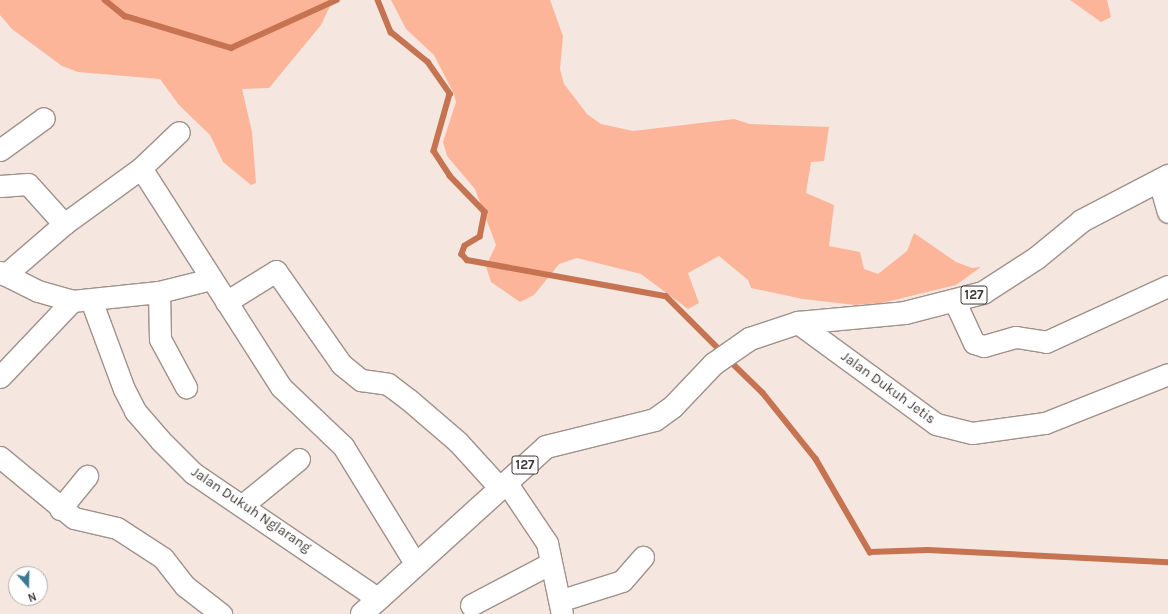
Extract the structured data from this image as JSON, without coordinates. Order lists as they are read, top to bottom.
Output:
{
  "streets": {
    "main road": ["127"],
    "street": ["Jalan Dukuh Jetis", "Jalan Dukuh Nglarang"]
  },
  "crossings": [
    ["127", "Jalan Dukuh Jetis"],
    ["127", "Jalan Dukuh Nglarang"]
  ],
  "north": "bottom"
}
